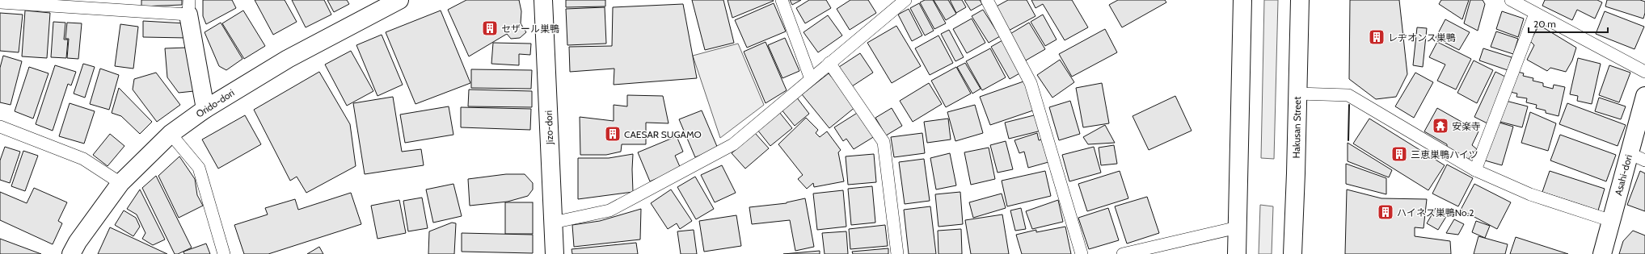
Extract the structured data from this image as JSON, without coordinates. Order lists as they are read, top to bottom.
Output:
{
  "streets": {
    "main road": [
      "Orido-dori",
      "Jizo-dori",
      "Hakusan Street",
      "Asahi-dori"
    ]
  },
  "places": {
    "building": [
      "セザール巣鴨",
      "レヂオンス巣鴨",
      "CAESAR SUGAMO",
      "三恵巣鴨ハイツ",
      "ハイネス巣鴨No.2"
    ],
    "temple": ["安楽寺"]
  },
  "scale_bar": "20 m"
}
